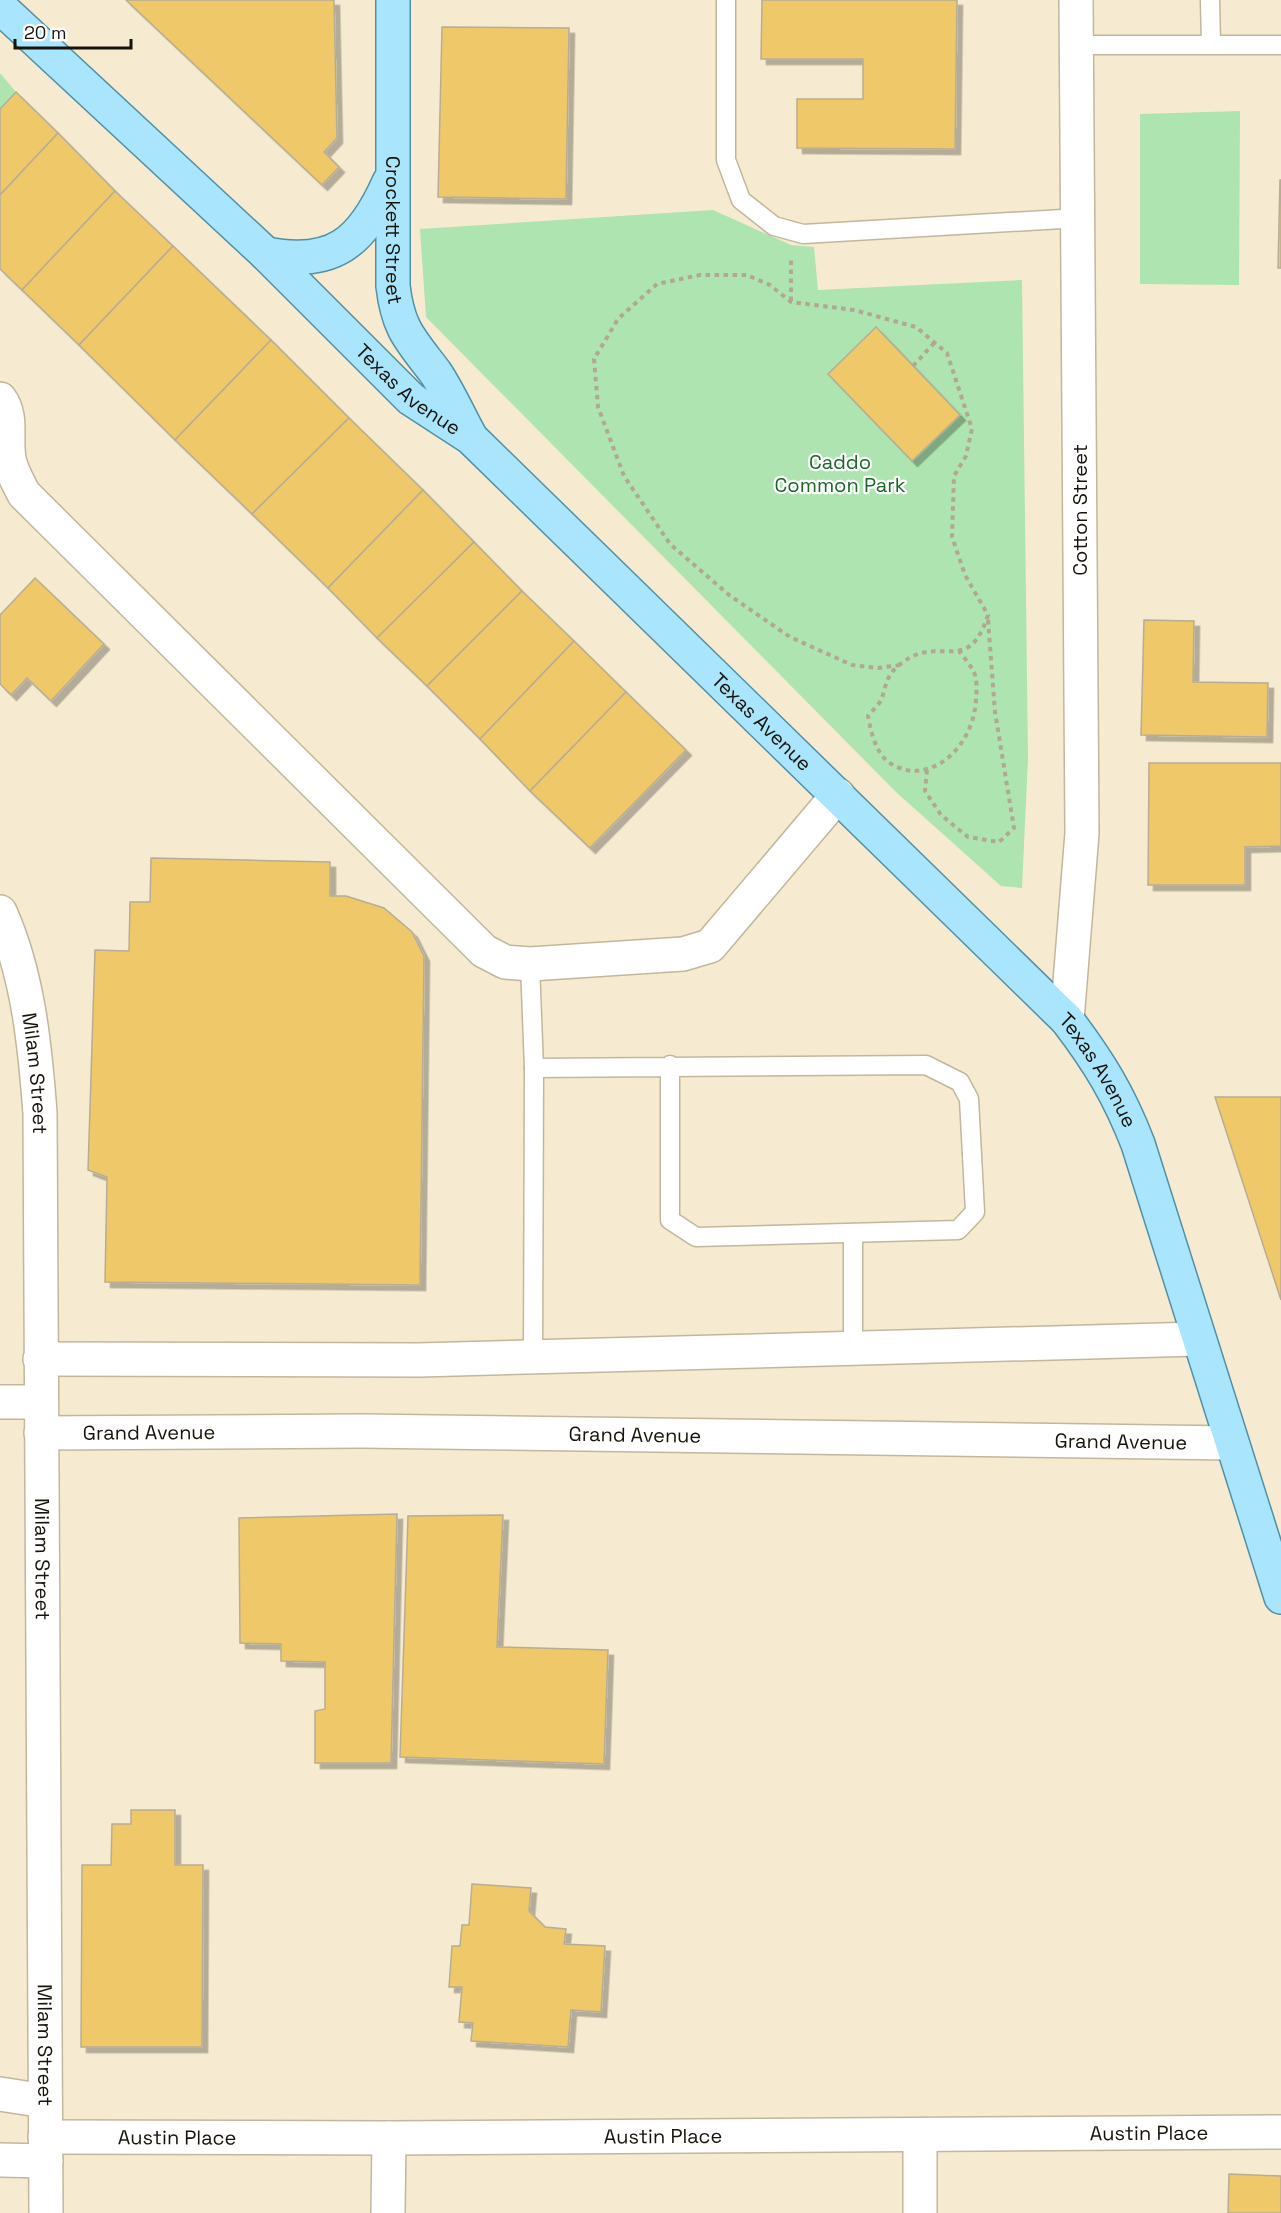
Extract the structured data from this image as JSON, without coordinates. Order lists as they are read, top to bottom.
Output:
{
  "streets": {
    "main road": ["Crockett Street", "Texas Avenue"],
    "street": [
      "Cotton Street",
      "Milam Street",
      "Grand Avenue",
      "Austin Place"
    ]
  },
  "crossings": [
    ["Crockett Street", "Texas Avenue"],
    ["Texas Avenue", "Cotton Street"],
    ["Texas Avenue", "Grand Avenue"],
    ["Milam Street", "Grand Avenue"],
    ["Milam Street", "Austin Place"]
  ],
  "parks": ["Caddo Common Park"],
  "scale_bar": "20 m"
}
